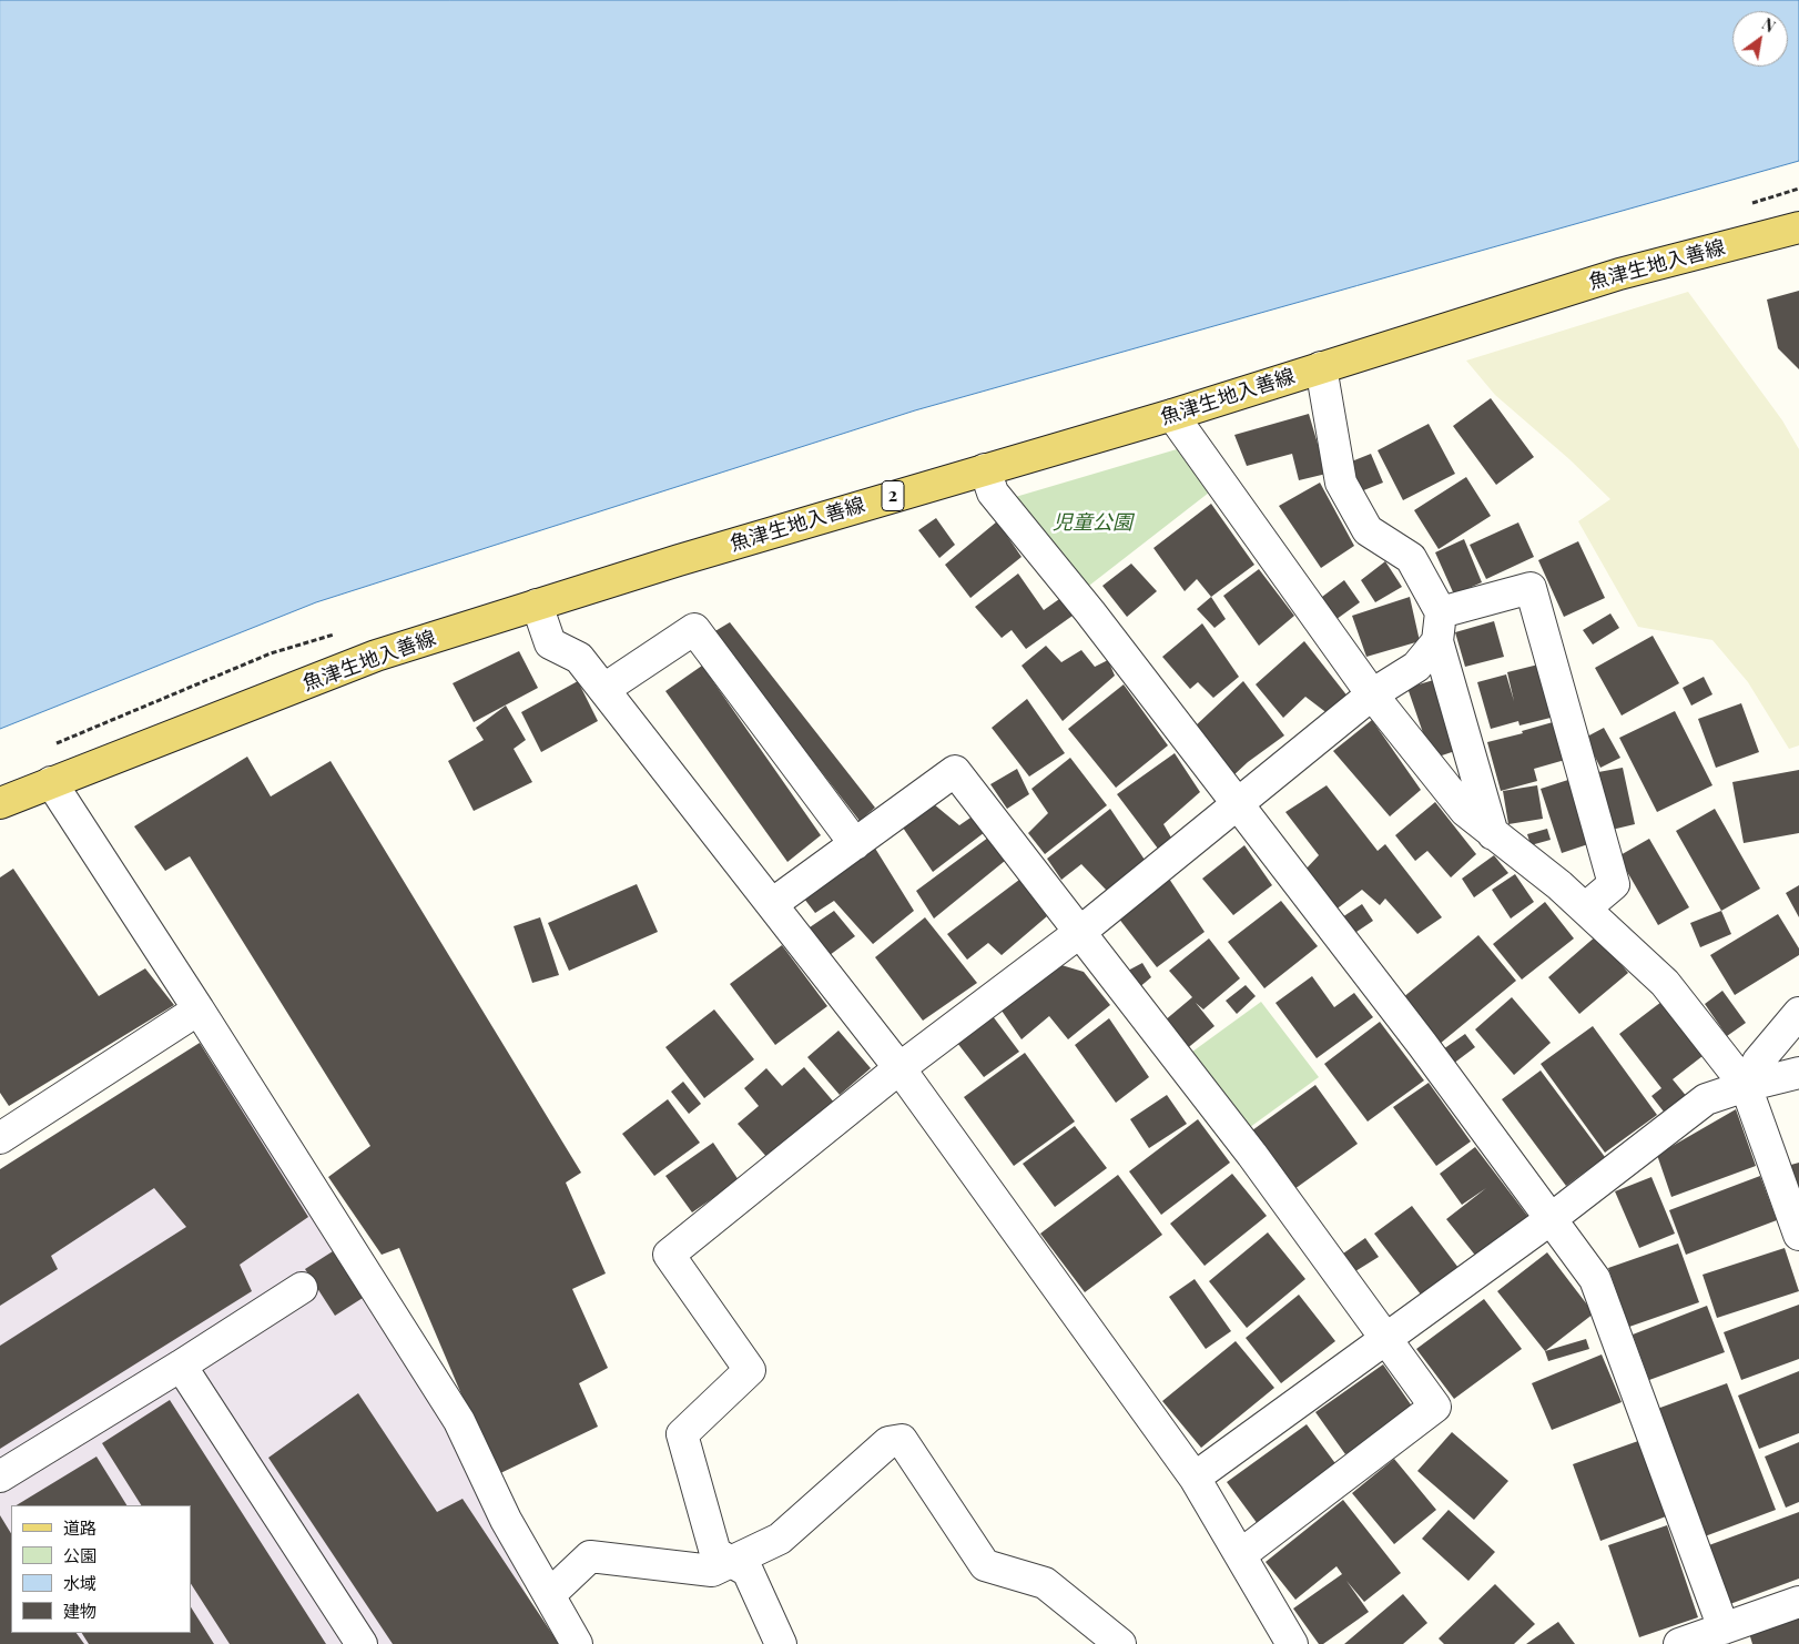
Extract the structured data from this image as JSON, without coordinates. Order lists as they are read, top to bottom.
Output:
{
  "streets": {
    "main road": ["魚津生地入善線", "2"]
  },
  "parks": ["児童公園"],
  "legend": [
    "道路",
    "公園",
    "水域",
    "建物"
  ],
  "north": "top right"
}
